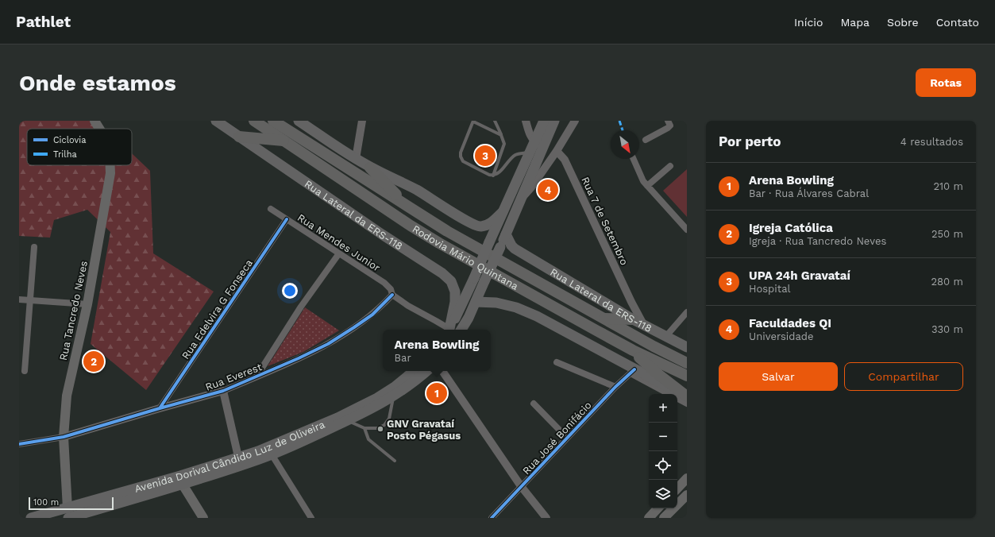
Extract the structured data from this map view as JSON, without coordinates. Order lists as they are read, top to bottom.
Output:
{
  "streets": {
    "highway": ["Rodovia Mário Quintana"],
    "main road": ["Rua Lateral da ERS-118", "Rua Tancredo Neves", "Avenida Dorival Cândido Luz de Oliveira"],
    "street": [
      "Rua 7 de Setembro",
      "Rua Mendes Junior",
      "Rua Edelvira G Fonseca",
      "Rua Everest",
      "Rua José Bonifácio"
    ]
  },
  "crossings": [
    ["Rua Lateral da ERS-118", "Rua 7 de Setembro"],
    ["Rua Mendes Junior", "Rua Edelvira G Fonseca"],
    ["Rua Mendes Junior", "Rua Everest"],
    ["Rua Edelvira G Fonseca", "Rua Everest"],
    ["Rua Tancredo Neves", "Rua Everest"],
    ["Rua Tancredo Neves", "Avenida Dorival Cândido Luz de Oliveira"]
  ],
  "places": ["GNV Gravataí Posto Pégasus"],
  "legend": ["Ciclovia", "Trilha"],
  "scale_bar": "100 m",
  "north": "bottom right",
  "page": {
    "header": "Pathlet",
    "nav": [
      "Início",
      "Mapa",
      "Sobre",
      "Contato"
    ],
    "buttons": [
      "Rotas",
      ["Salvar", "Compartilhar"]
    ],
    "title": "Onde estamos",
    "heading": ["Por perto", "4 resultados"],
    "pins": [
      "3",
      "4",
      "2",
      "1"
    ],
    "list": [
      {
        "mark": "1",
        "name": "Arena Bowling",
        "note": "Bar · Rua Álvares Cabral",
        "value": "210 m"
      },
      {
        "mark": "2",
        "name": "Igreja Católica",
        "note": "Igreja · Rua Tancredo Neves",
        "value": "250 m"
      },
      {
        "mark": "3",
        "name": "UPA 24h Gravataí",
        "note": "Hospital",
        "value": "280 m"
      },
      {
        "mark": "4",
        "name": "Faculdades QI",
        "note": "Universidade",
        "value": "330 m"
      }
    ],
    "popup": ["Arena Bowling", "Bar"],
    "map_buttons": ["+", "−"],
    "scale": "100 m"
  }
}
